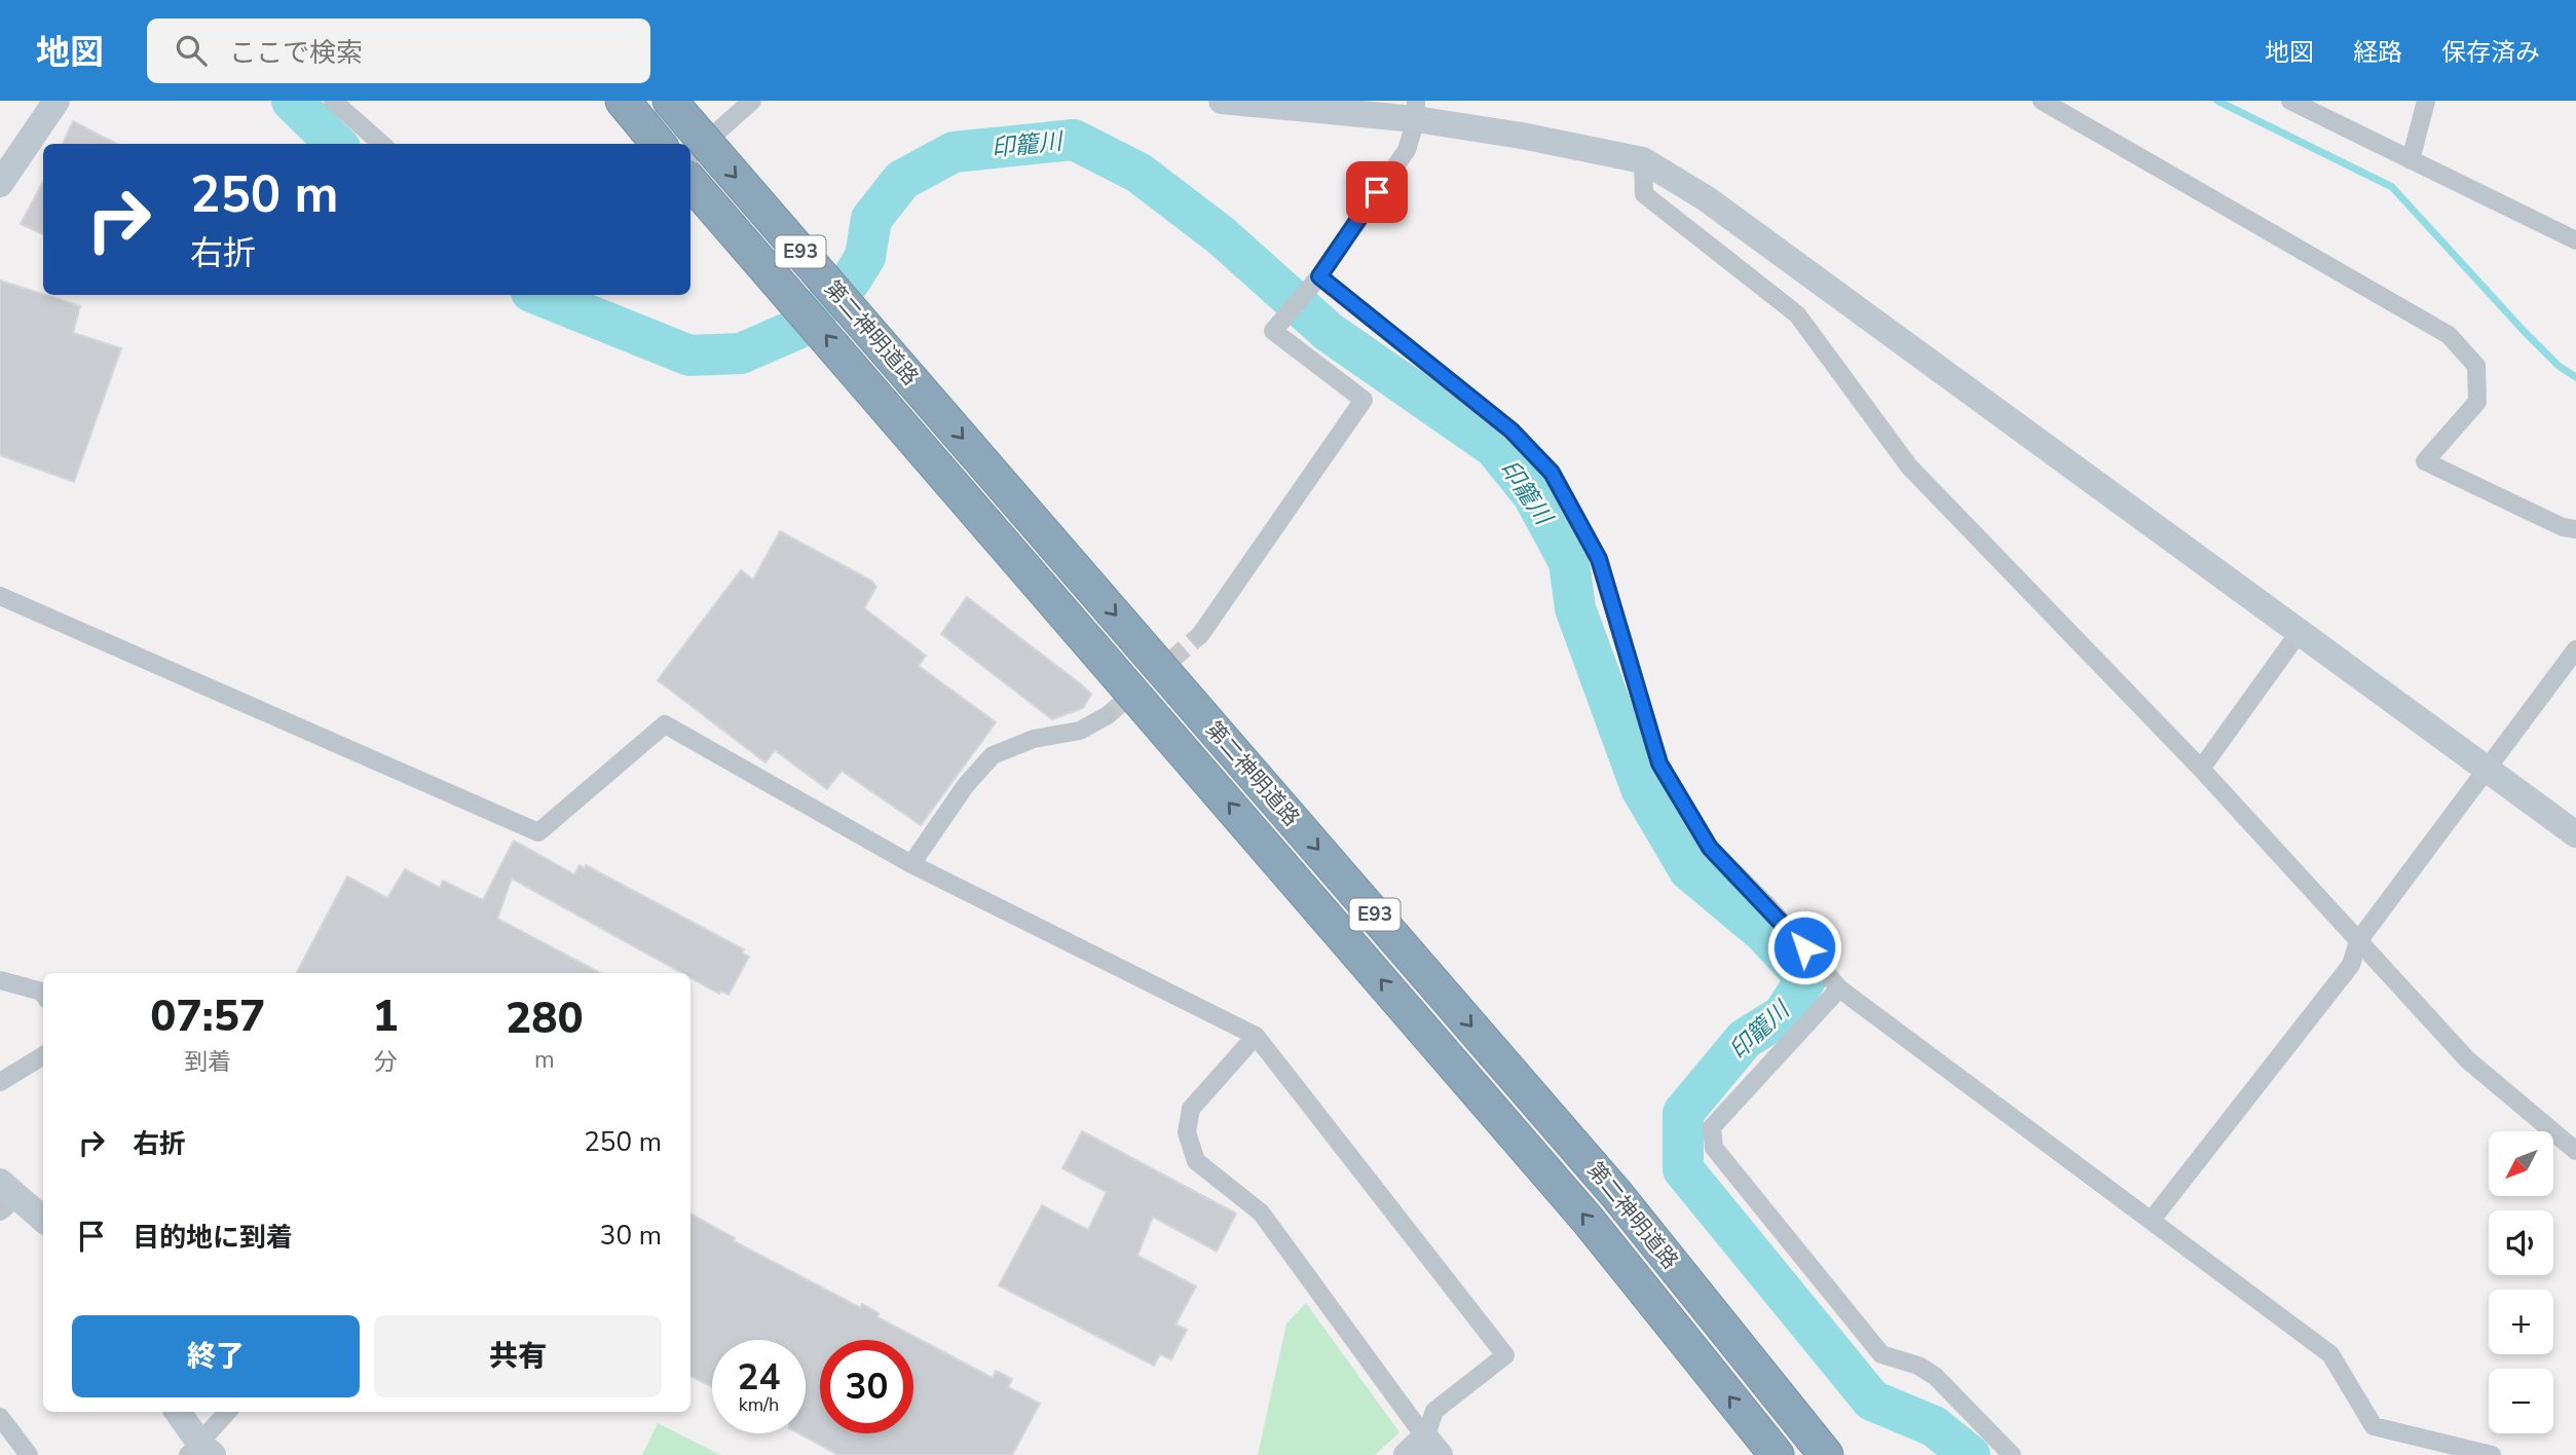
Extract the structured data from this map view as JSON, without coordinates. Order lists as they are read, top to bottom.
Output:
{
  "streets": {
    "highway": ["E93", "第二神明道路"]
  },
  "water": ["印籠川"],
  "north": "bottom left",
  "page": {
    "header": "地図",
    "search": "ここで検索",
    "nav": ["地図", "経路", "保存済み"],
    "turn": ["250 m", "右折"],
    "eta": [
      "07:57",
      "到着",
      "1",
      "分",
      "280",
      "m"
    ],
    "list": [
      {
        "name": "右折",
        "value": "250 m"
      },
      {
        "name": "目的地に到着",
        "value": "30 m"
      }
    ],
    "map_buttons": ["+", "−"],
    "buttons": ["終了", "共有"],
    "speed": "24 km/h",
    "limit": "30"
  }
}
